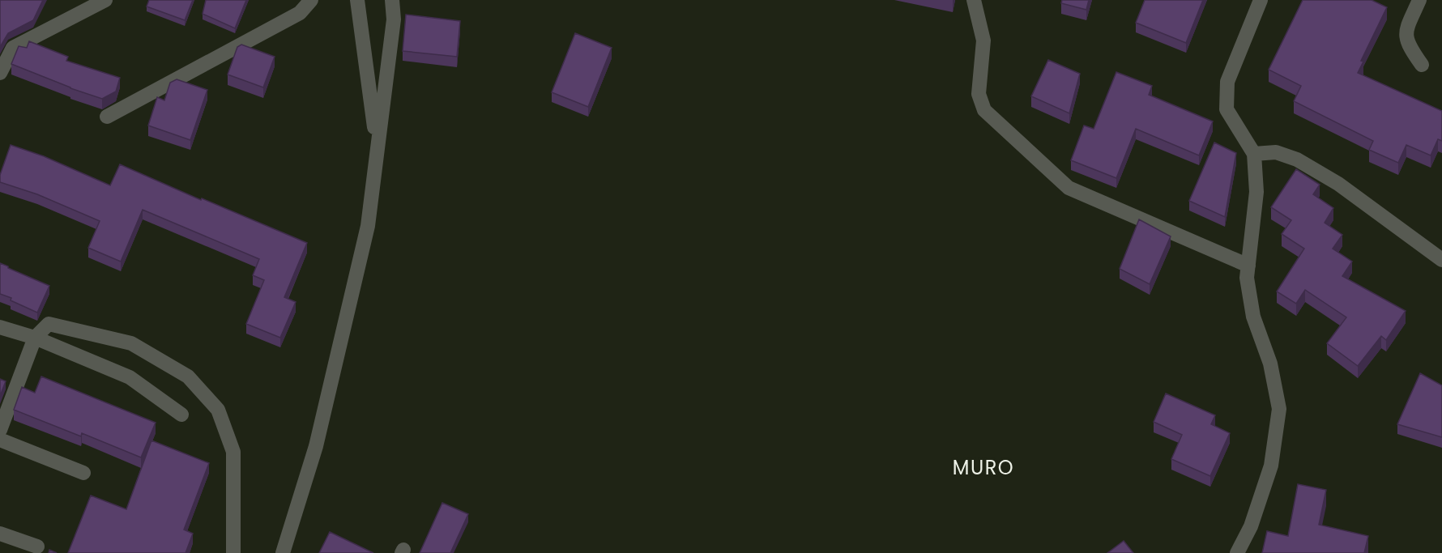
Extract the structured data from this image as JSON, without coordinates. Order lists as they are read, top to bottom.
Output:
{
  "districts": ["MURO"]
}
